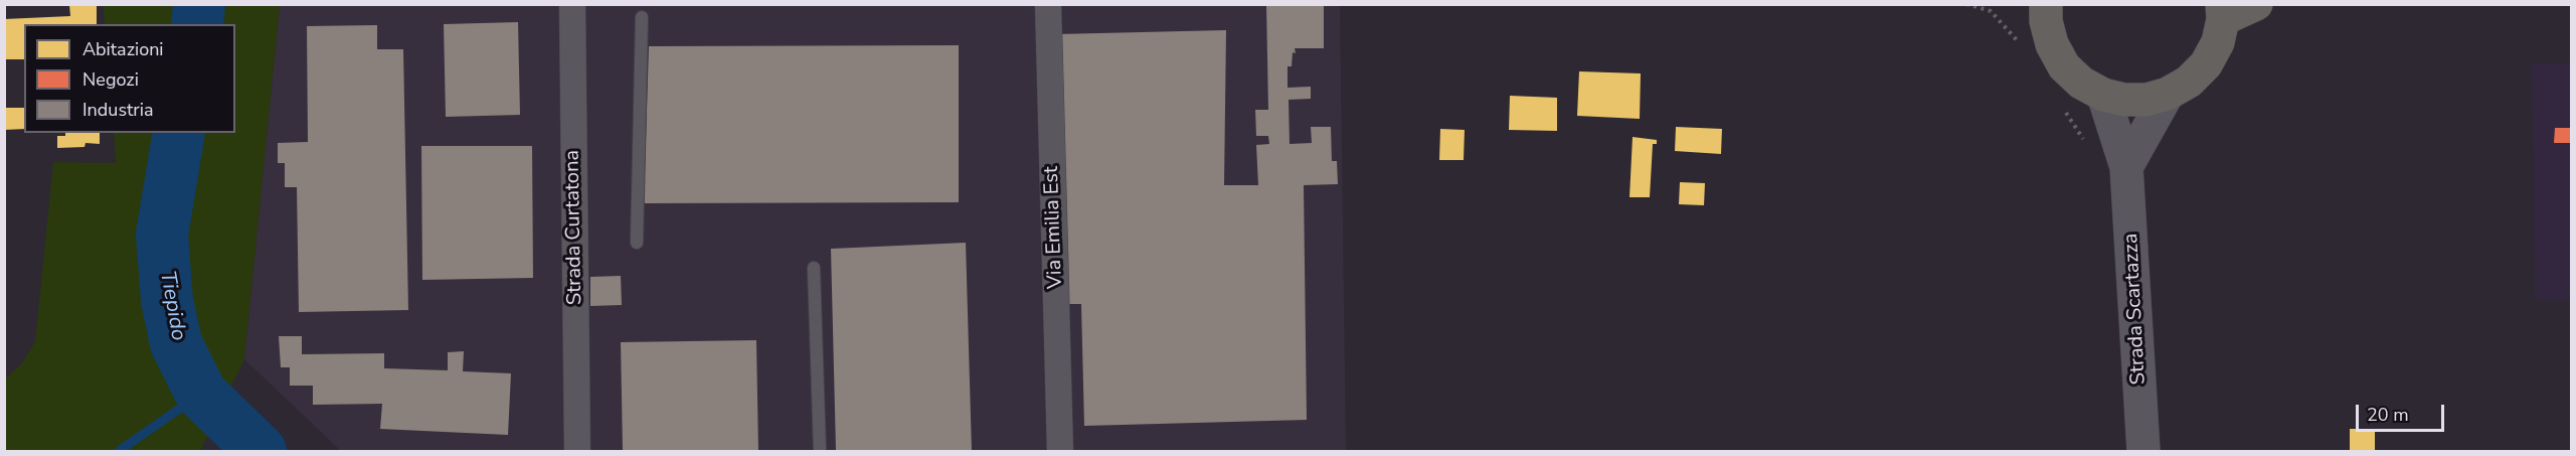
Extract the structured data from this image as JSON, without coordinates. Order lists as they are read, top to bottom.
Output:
{
  "streets": {
    "street": ["Strada Curtatona", "Via Emilia Est", "Strada Scartazza"]
  },
  "water": ["Tiepido"],
  "legend": ["Abitazioni", "Negozi", "Industria"],
  "scale_bar": "20 m"
}
